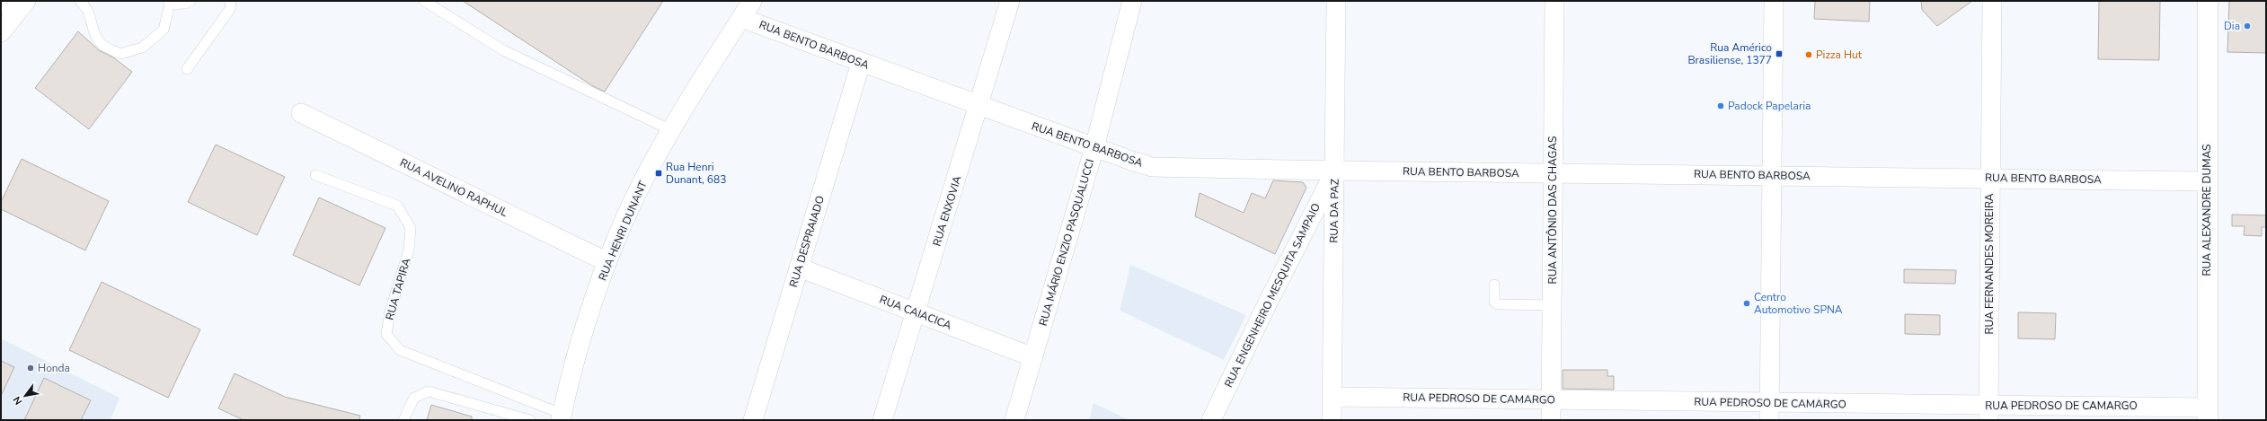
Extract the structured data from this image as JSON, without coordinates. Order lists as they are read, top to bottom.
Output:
{
  "streets": {
    "street": [
      "RUA BENTO BARBOSA",
      "RUA AVELINO RAPHUL",
      "RUA ANTÔNIO DAS CHAGAS",
      "RUA ALEXANDRE DUMAS",
      "RUA ENXOVIA",
      "RUA DA PAZ",
      "RUA HENRI DUNANT",
      "RUA DESPRAIADO",
      "RUA MÁRIO ENZIO PASQUALUCCI",
      "RUA FERNANDES MOREIRA",
      "RUA ENGENHEIRO MESQUITA SAMPAIO",
      "RUA CAIACICA",
      "RUA PEDROSO DE CAMARGO"
    ],
    "lane": ["RUA TAPIRA"]
  },
  "crossings": [
    ["RUA BENTO BARBOSA", "RUA ANTÔNIO DAS CHAGAS"],
    ["RUA BENTO BARBOSA", "RUA ALEXANDRE DUMAS"],
    ["RUA BENTO BARBOSA", "RUA ENXOVIA"],
    ["RUA BENTO BARBOSA", "RUA DA PAZ"],
    ["RUA BENTO BARBOSA", "RUA HENRI DUNANT"],
    ["RUA BENTO BARBOSA", "RUA DESPRAIADO"],
    ["RUA BENTO BARBOSA", "RUA MÁRIO ENZIO PASQUALUCCI"],
    ["RUA BENTO BARBOSA", "RUA FERNANDES MOREIRA"],
    ["RUA BENTO BARBOSA", "RUA ENGENHEIRO MESQUITA SAMPAIO"],
    ["RUA AVELINO RAPHUL", "RUA HENRI DUNANT"],
    ["RUA ANTÔNIO DAS CHAGAS", "RUA PEDROSO DE CAMARGO"],
    ["RUA ALEXANDRE DUMAS", "RUA PEDROSO DE CAMARGO"],
    ["RUA ENXOVIA", "RUA CAIACICA"],
    ["RUA DA PAZ", "RUA ENGENHEIRO MESQUITA SAMPAIO"],
    ["RUA DA PAZ", "RUA PEDROSO DE CAMARGO"],
    ["RUA HENRI DUNANT", "RUA TAPIRA"],
    ["RUA DESPRAIADO", "RUA CAIACICA"],
    ["RUA MÁRIO ENZIO PASQUALUCCI", "RUA CAIACICA"],
    ["RUA FERNANDES MOREIRA", "RUA PEDROSO DE CAMARGO"]
  ],
  "places": {
    "other": [
      "Dia",
      "Pizza Hut",
      "Padock Papelaria",
      "Centro Automotivo SPNA",
      "Honda"
    ],
    "transit": ["Rua Américo Brasiliense, 1377", "Rua Henri Dunant, 683"]
  },
  "north": "bottom left"
}
